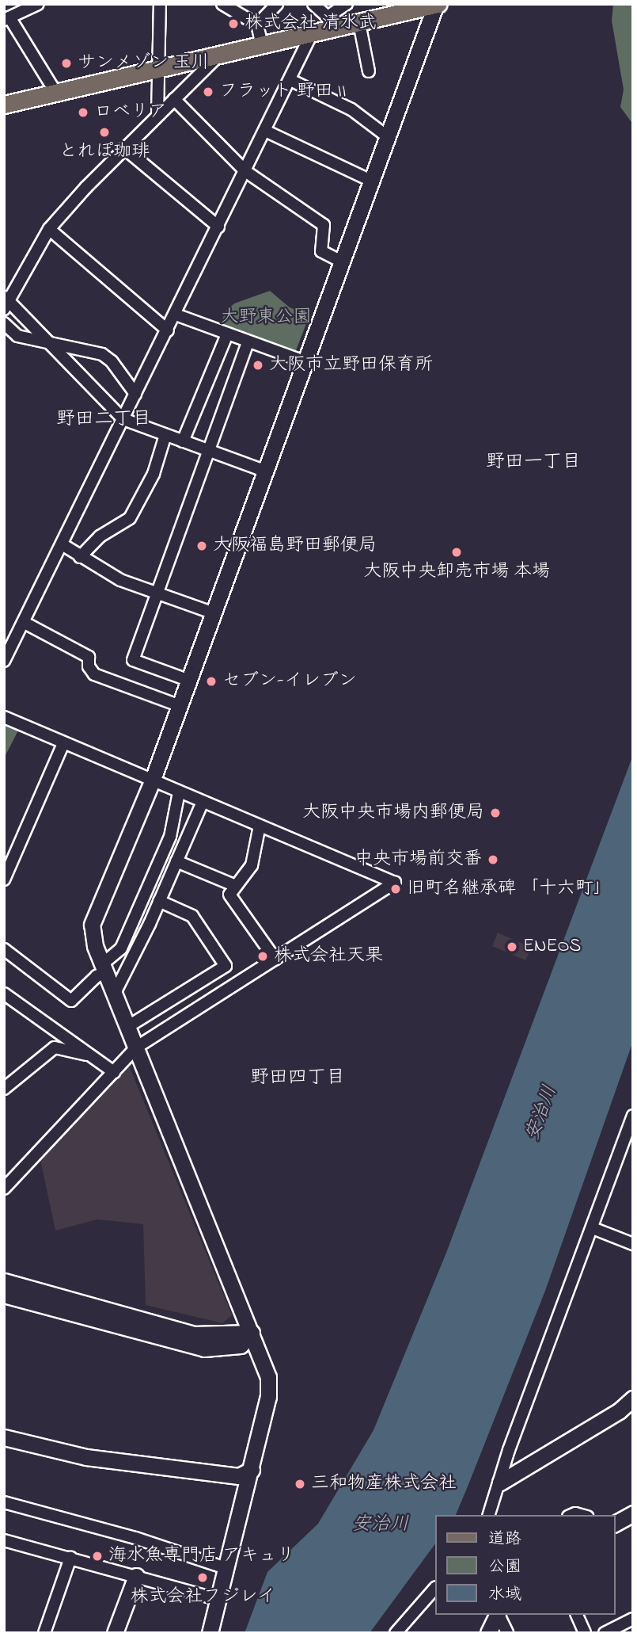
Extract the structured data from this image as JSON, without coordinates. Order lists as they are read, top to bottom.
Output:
{
  "districts": ["野田二丁目", "野田一丁目", "野田四丁目"],
  "water": ["安治川"],
  "parks": ["大野東公園"],
  "places": [
    "株式会社 清水武",
    "サンメゾン 玉川",
    "フラット 野田 II",
    "ロベリア",
    "とれぽ珈琲",
    "大阪市立野田保育所",
    "大阪福島野田郵便局",
    "大阪中央卸売市場 本場",
    "セブン-イレブン",
    "大阪中央市場内郵便局",
    "中央市場前交番",
    "旧町名継承碑 「十六町」",
    "ENEOS",
    "株式会社天果",
    "三和物産株式会社",
    "海水魚専門店 アキュリ",
    "株式会社フジレイ"
  ],
  "legend": ["道路", "公園", "水域"]
}
